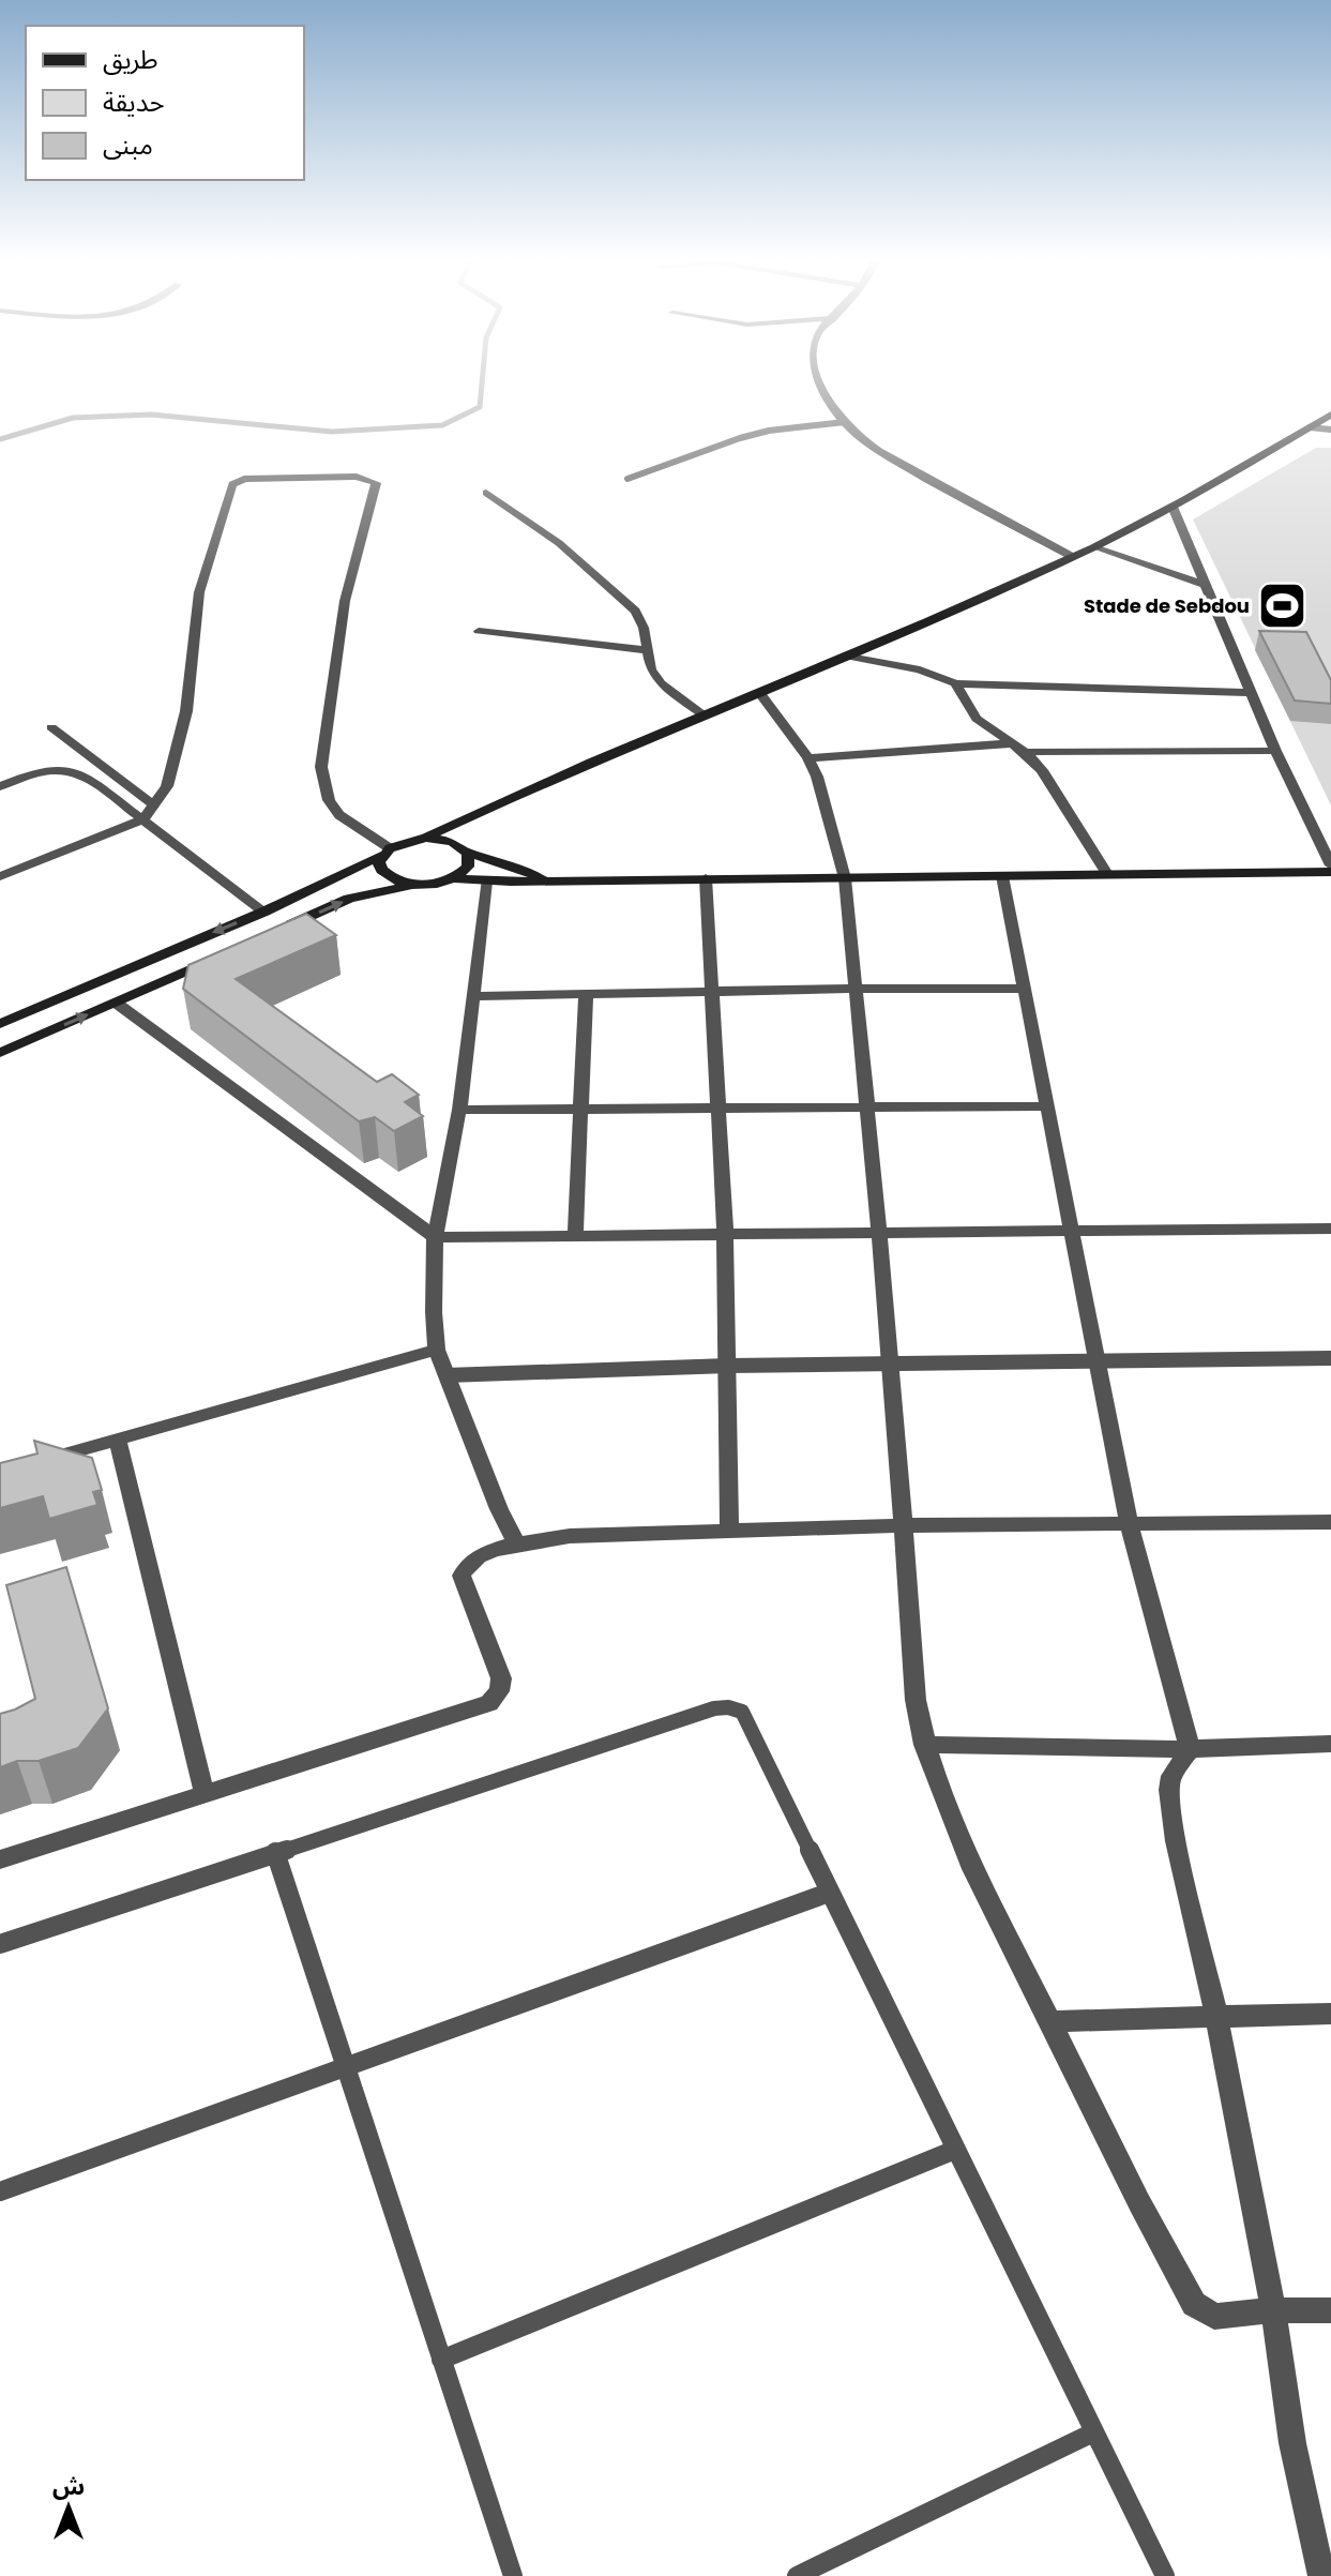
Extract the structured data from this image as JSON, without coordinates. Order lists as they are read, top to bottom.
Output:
{
  "places": {
    "sports": ["Stade de Sebdou"]
  },
  "legend": ["طريق", "حديقة", "مبنى"],
  "north": "top"
}
